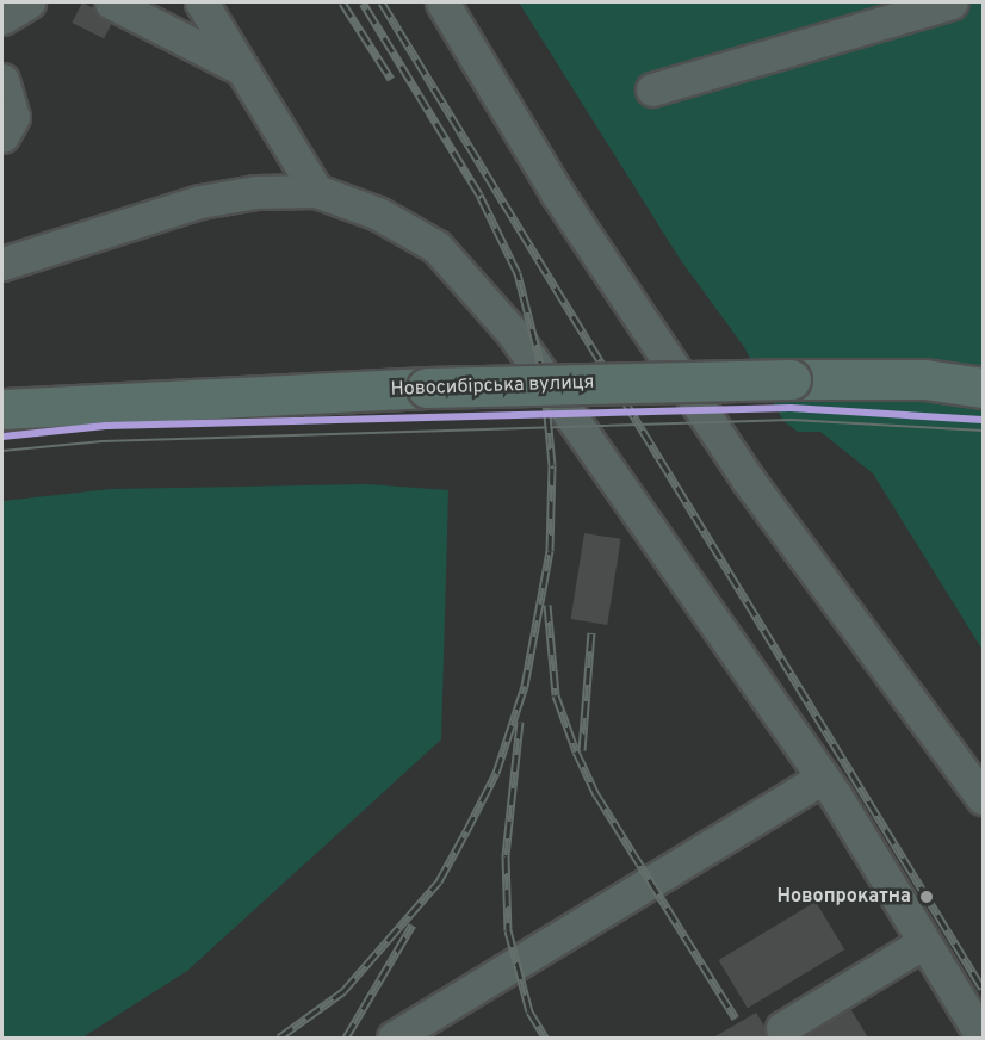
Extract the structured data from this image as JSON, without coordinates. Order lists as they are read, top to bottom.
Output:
{
  "streets": {
    "main road": ["Новосибірська вулиця"]
  },
  "places": ["Новопрокатна"]
}
